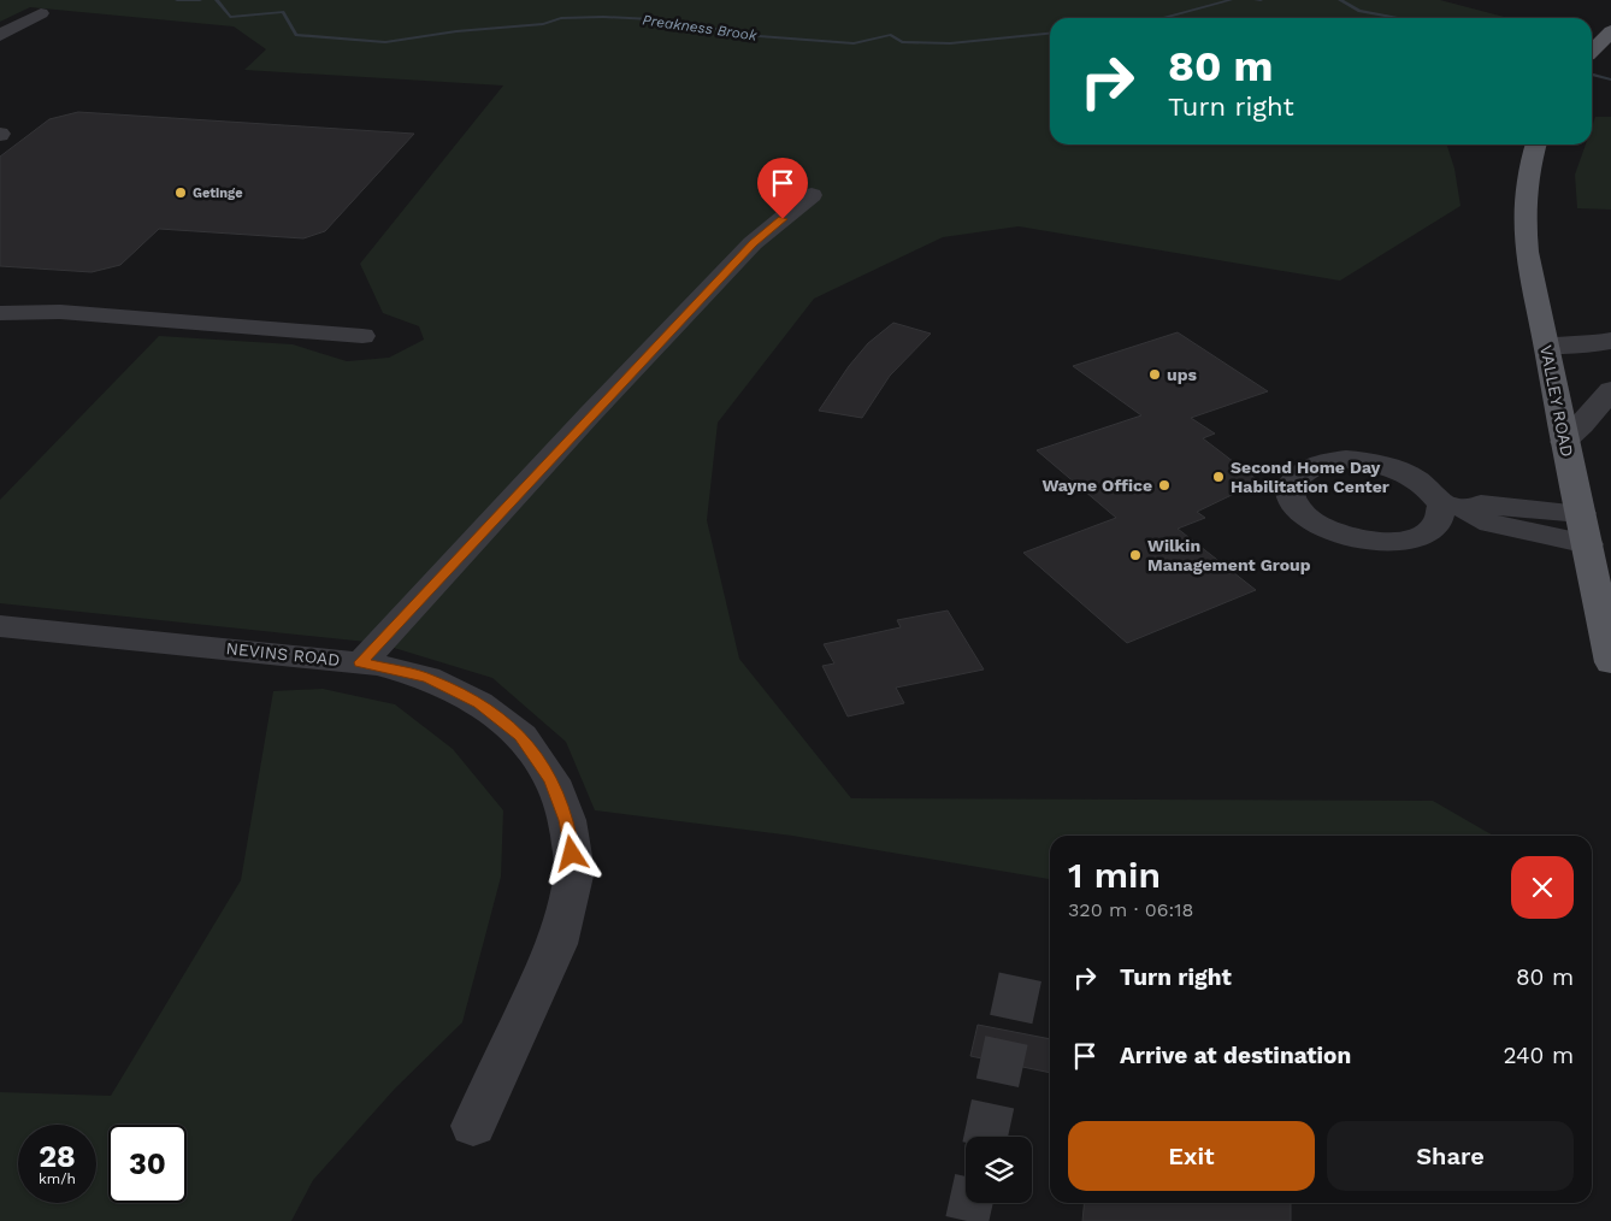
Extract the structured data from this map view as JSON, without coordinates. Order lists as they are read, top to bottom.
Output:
{
  "streets": {
    "main road": ["VALLEY ROAD"],
    "street": ["NEVINS ROAD"]
  },
  "water": ["Preakness Brook"],
  "places": [
    "Getinge",
    "ups",
    "Second Home Day Habilitation Center",
    "Wayne Office",
    "Wilkin Management Group"
  ],
  "page": {
    "turn": ["80 m", "Turn right"],
    "heading": ["1 min", "320 m · 06:18"],
    "list": [
      {
        "name": "Turn right",
        "value": "80 m"
      },
      {
        "name": "Arrive at destination",
        "value": "240 m"
      }
    ],
    "buttons": ["Exit", "Share"],
    "speed": "28 km/h",
    "limit": "30"
  }
}
